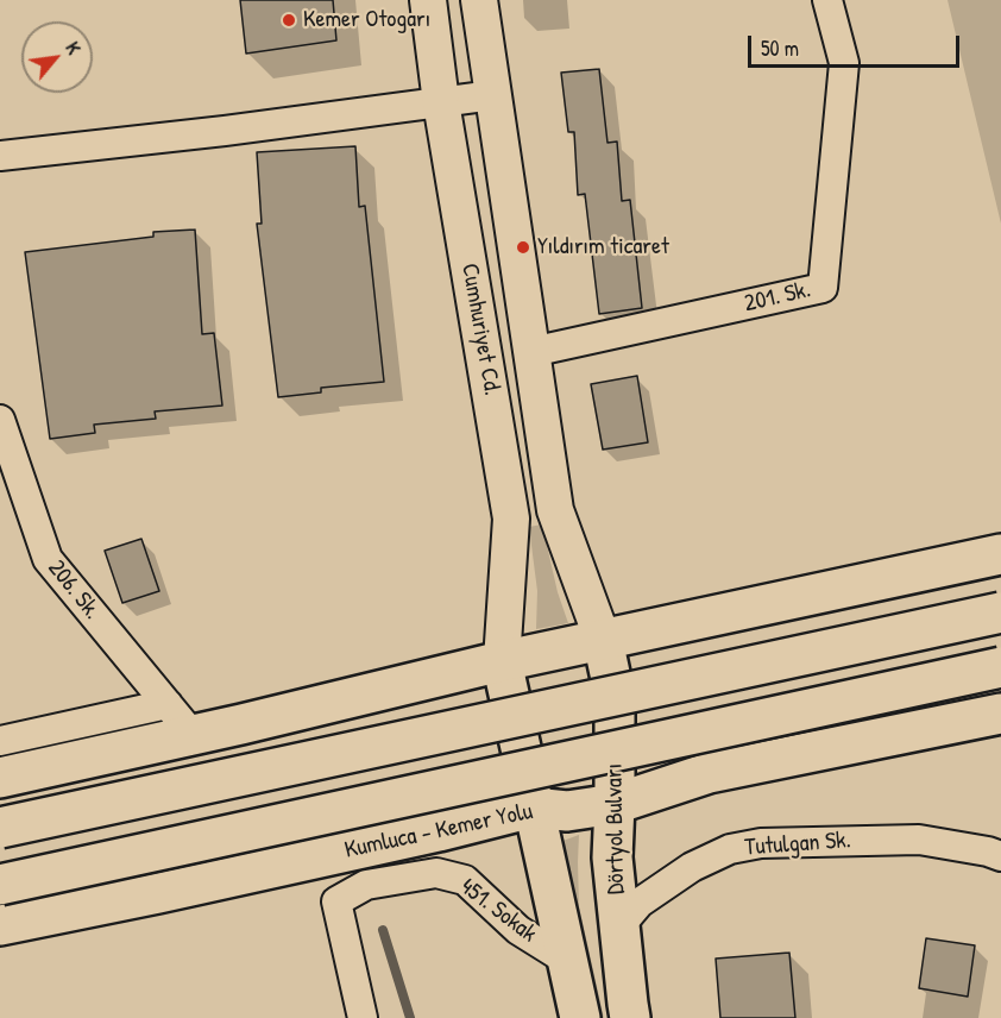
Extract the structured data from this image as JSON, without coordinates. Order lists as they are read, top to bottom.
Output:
{
  "streets": {
    "main road": ["Dörtyol Bulvarı", "Kumluca - Kemer Yolu"],
    "street": [
      "201. Sk.",
      "Cumhuriyet Cd.",
      "206. Sk.",
      "Tutulgan Sk.",
      "451. Sokak"
    ]
  },
  "crossings": [
    ["201. Sk.", "Cumhuriyet Cd."],
    ["Cumhuriyet Cd.", "Dörtyol Bulvarı"],
    ["Dörtyol Bulvarı", "Kumluca - Kemer Yolu"],
    ["Dörtyol Bulvarı", "Tutulgan Sk."]
  ],
  "places": ["Kemer Otogarı", "Yıldırım ticaret"],
  "scale_bar": "50 m",
  "north": "top right"
}
